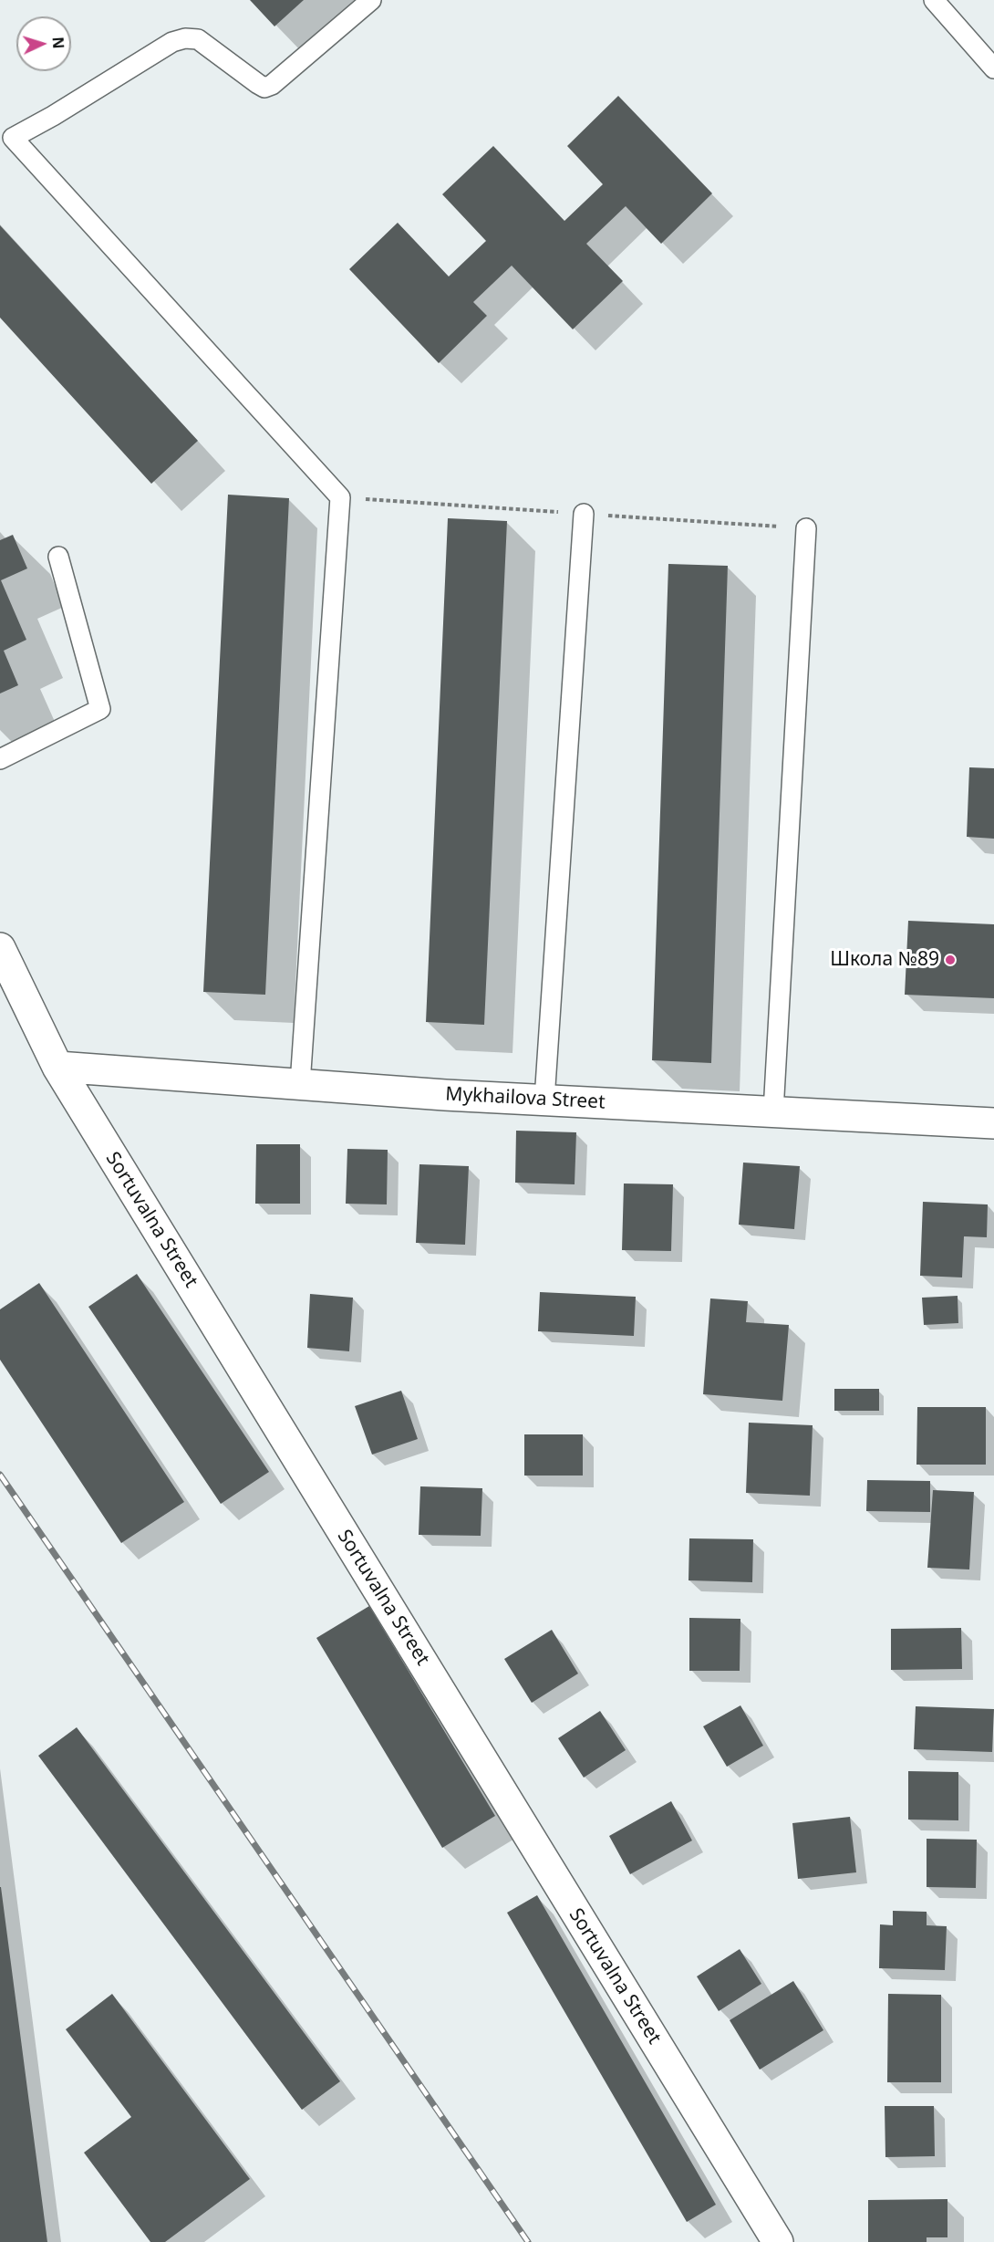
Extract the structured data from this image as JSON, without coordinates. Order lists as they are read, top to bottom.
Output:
{
  "streets": {
    "street": ["Mykhailova Street", "Sortuvalna Street"]
  },
  "crossings": [
    ["Mykhailova Street", "Sortuvalna Street"]
  ],
  "places": ["Школа №89"],
  "north": "right"
}
